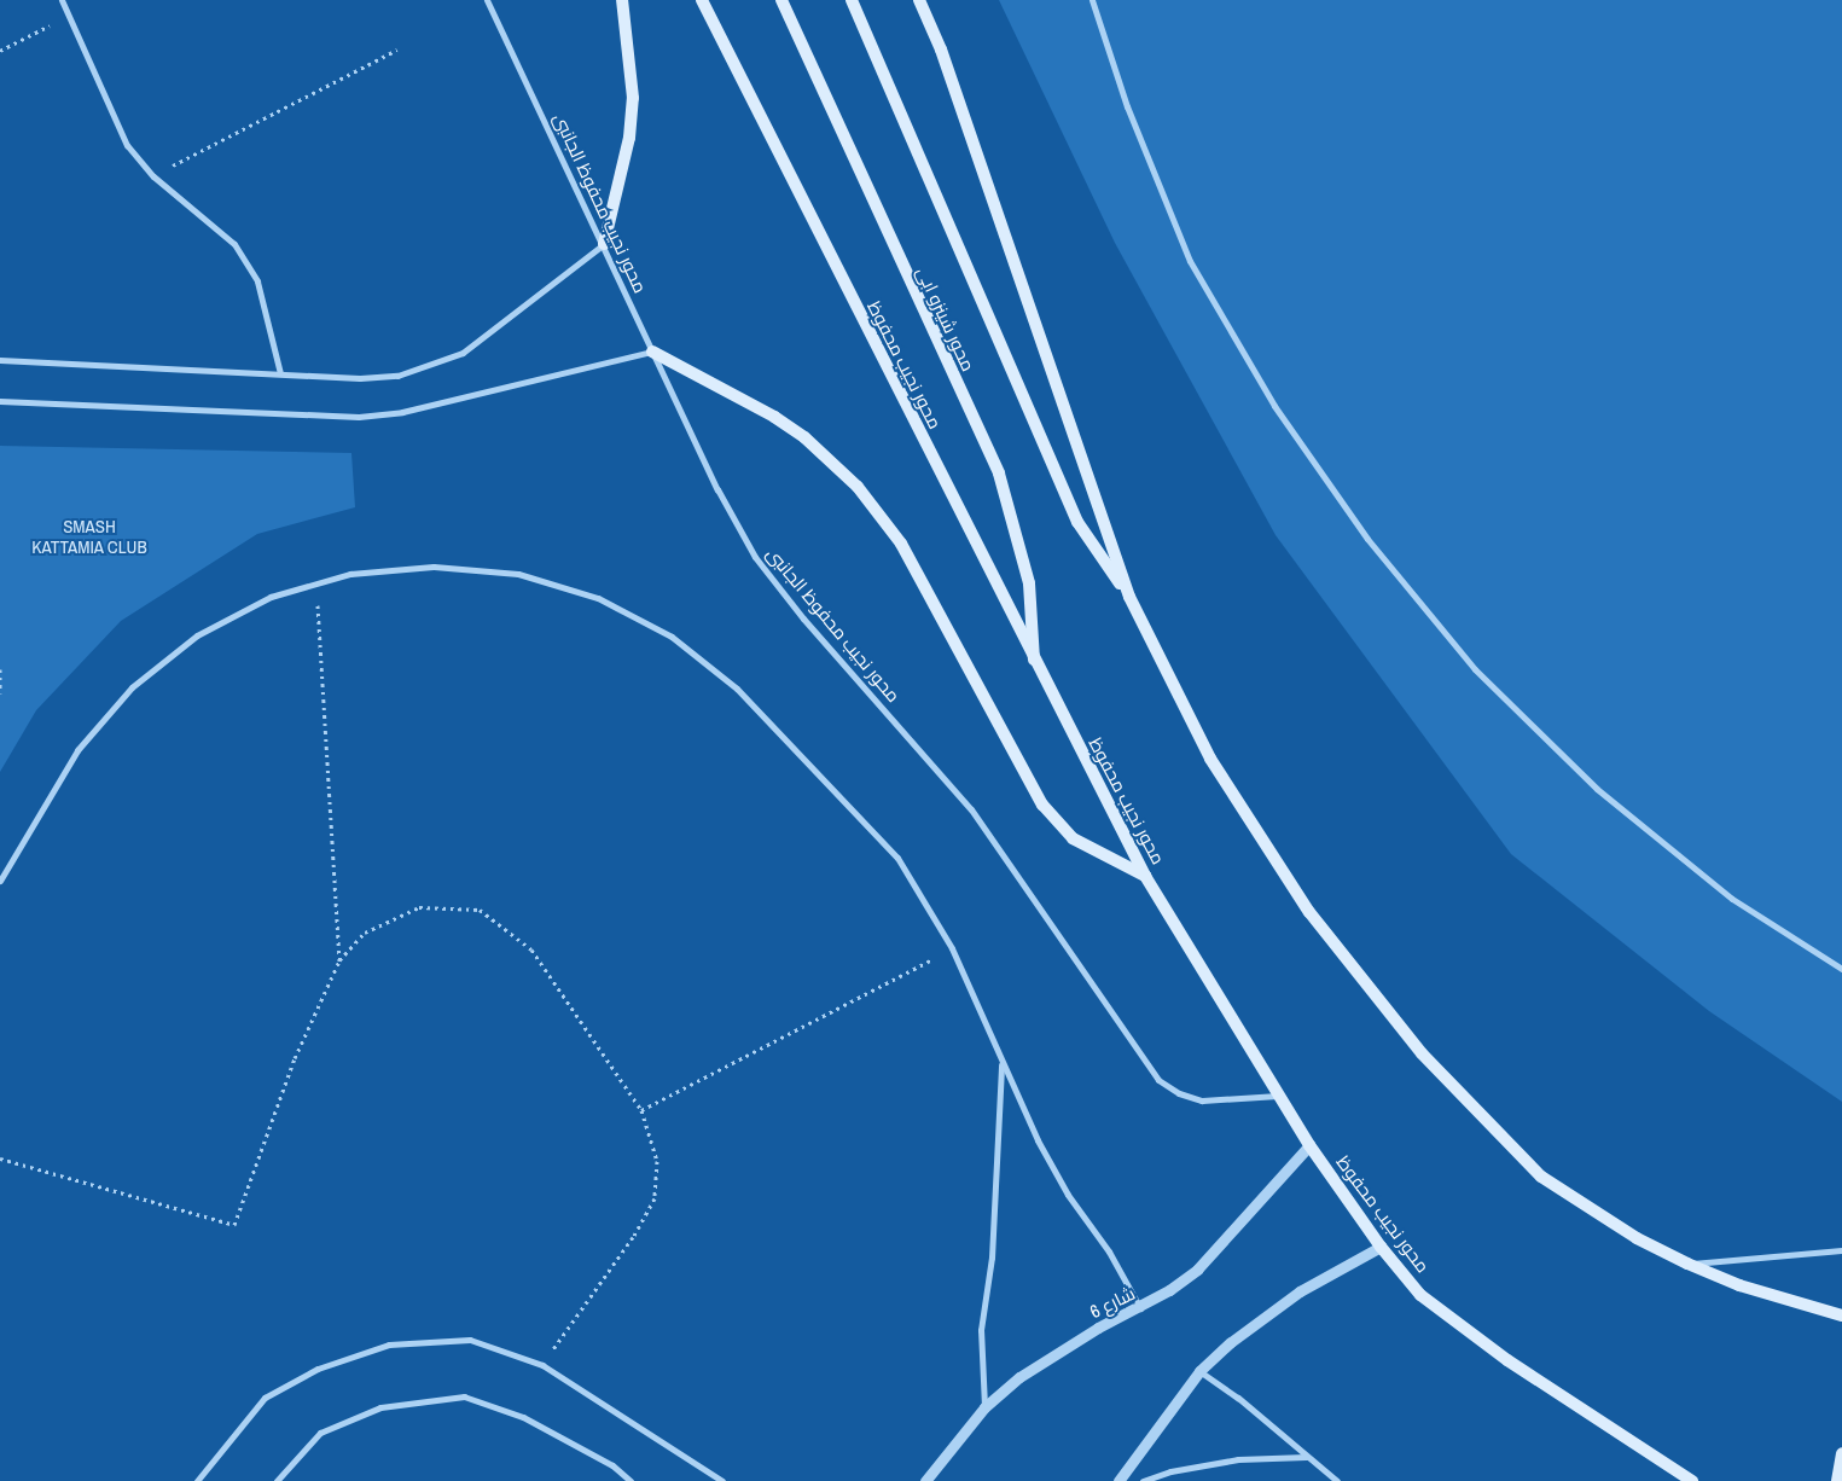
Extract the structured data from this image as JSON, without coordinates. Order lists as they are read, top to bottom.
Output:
{
  "streets": {
    "main road": ["محور شينزو ابى", "محور نجيب محفوظ"],
    "street": ["محور نجيب محفوظ الجانبى", "شارع 6"]
  },
  "crossings": [
    ["محور نجيب محفوظ الجانبى", "محور نجيب محفوظ"],
    ["محور شينزو ابى", "محور نجيب محفوظ"],
    ["محور نجيب محفوظ", "شارع 6"]
  ],
  "parks": ["SMASH KATTAMIA CLUB"]
}
